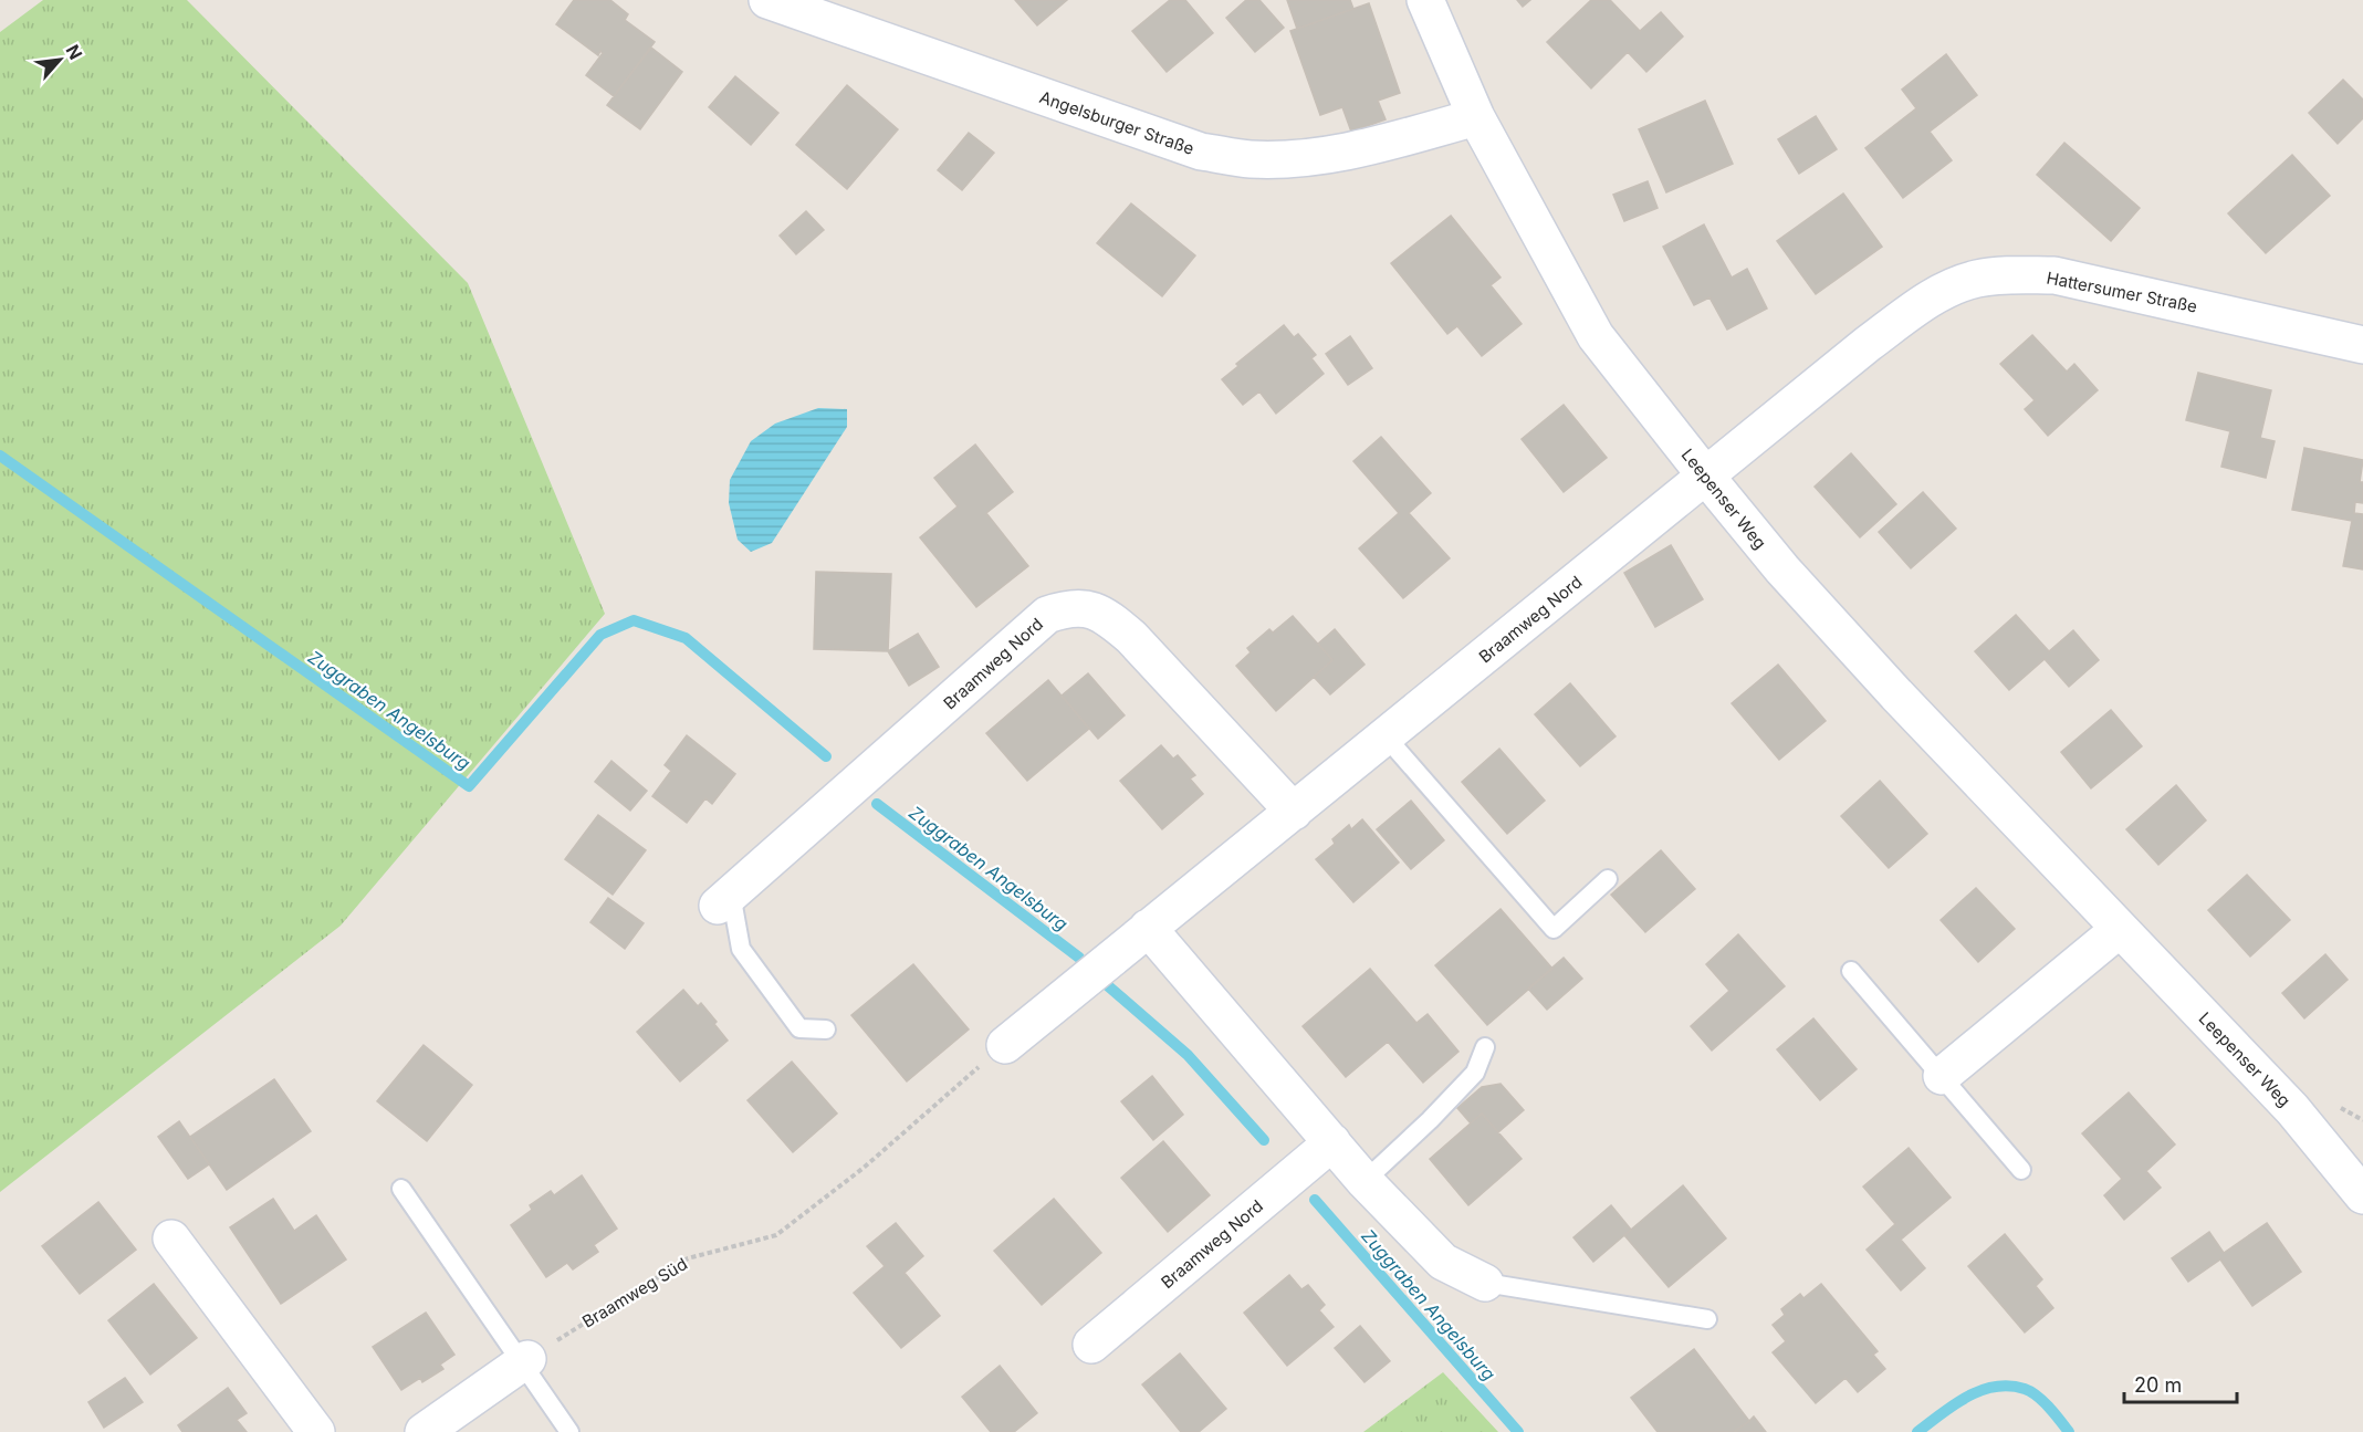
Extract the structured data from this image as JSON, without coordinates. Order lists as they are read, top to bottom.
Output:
{
  "streets": {
    "street": [
      "Angelsburger Straße",
      "Hattersumer Straße",
      "Leepenser Weg",
      "Braamweg Nord"
    ],
    "path": ["Braamweg Süd"]
  },
  "crossings": [
    ["Angelsburger Straße", "Leepenser Weg"],
    ["Hattersumer Straße", "Leepenser Weg"],
    ["Hattersumer Straße", "Braamweg Nord"],
    ["Leepenser Weg", "Braamweg Nord"],
    ["Braamweg Nord", "Braamweg Süd"]
  ],
  "water": ["Zuggraben Angelsburg"],
  "scale_bar": "20 m",
  "north": "top right"
}
